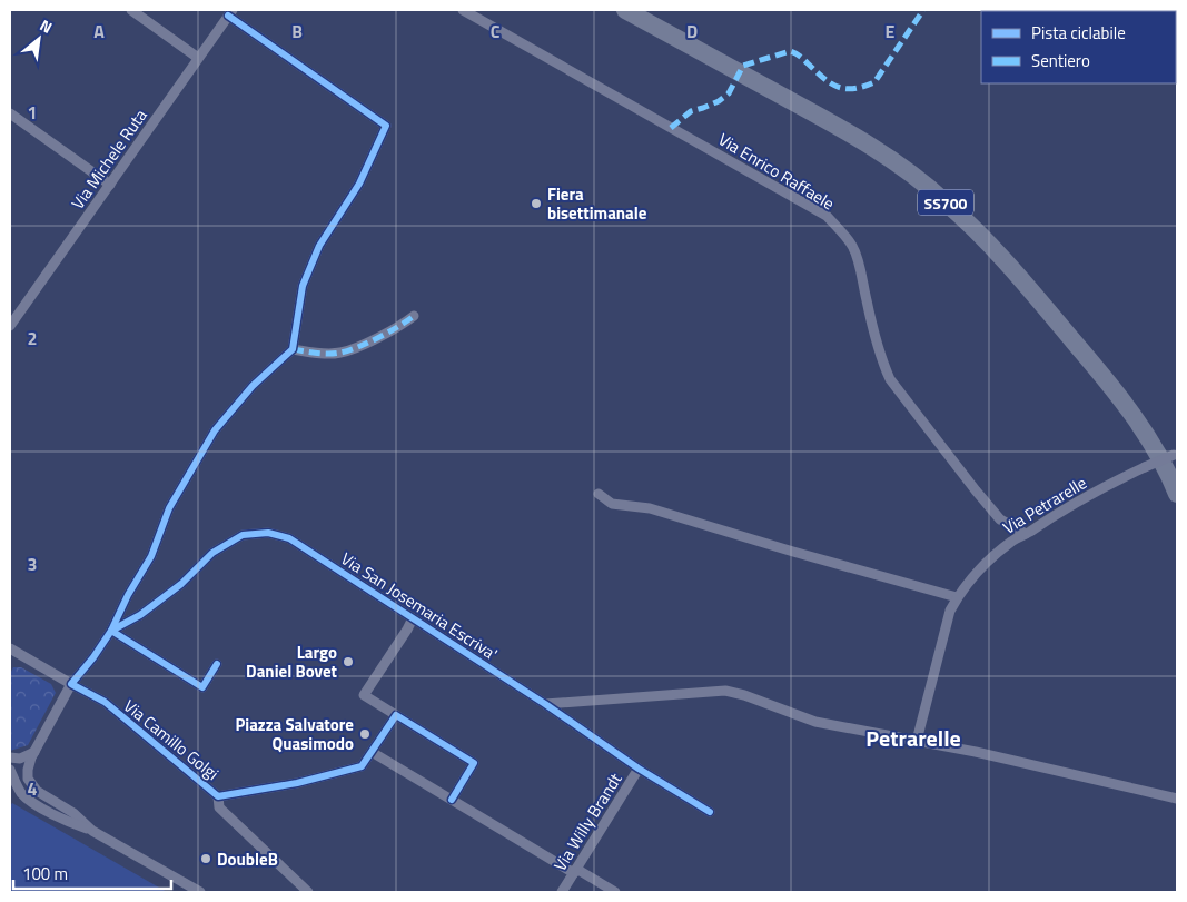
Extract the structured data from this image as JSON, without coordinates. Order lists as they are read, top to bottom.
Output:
{
  "streets": {
    "highway": ["SS700"],
    "street": [
      "Via Michele Ruta",
      "Via Enrico Raffaele",
      "Via Petrarelle",
      "Via San Josemaria Escriva'",
      "Via Camillo Golgi",
      "Via Willy Brandt"
    ]
  },
  "crossings": [
    ["Via Enrico Raffaele", "Via Petrarelle"],
    ["Via San Josemaria Escriva'", "Via Camillo Golgi"],
    ["Via San Josemaria Escriva'", "Via Willy Brandt"]
  ],
  "districts": ["Petrarelle"],
  "places": [
    "Fiera bisettimanale",
    "Largo Daniel Bovet",
    "Piazza Salvatore Quasimodo",
    "DoubleB"
  ],
  "legend": ["Pista ciclabile", "Sentiero"],
  "scale_bar": "100 m",
  "north": "top right",
  "grid": {
    "columns": [
      "A",
      "B",
      "C",
      "D",
      "E"
    ],
    "rows": [
      "1",
      "2",
      "3",
      "4"
    ]
  }
}
